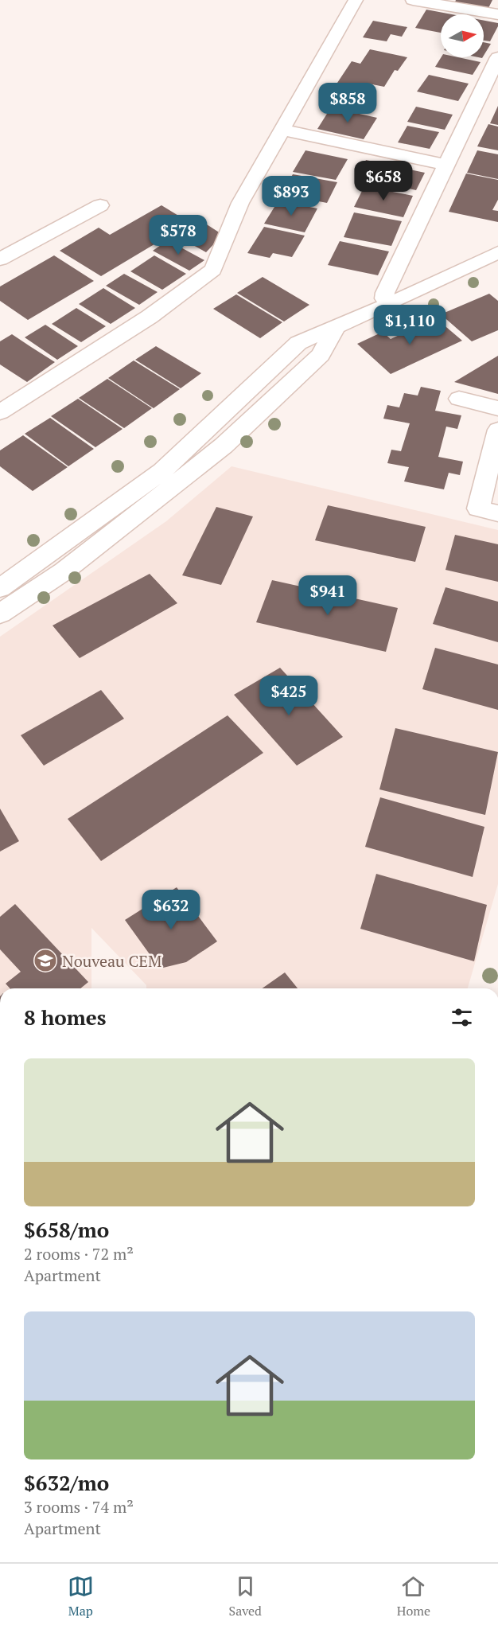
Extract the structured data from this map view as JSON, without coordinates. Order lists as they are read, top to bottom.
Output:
{
  "places": {
    "school or university": ["Nouveau CEM"]
  },
  "north": "right",
  "page": {
    "price": [
      "$858",
      "$658",
      "$893",
      "$578",
      "$1,110",
      "$941",
      "$425",
      "$632"
    ],
    "heading": "8 homes",
    "list": [
      {
        "name": "$658/mo",
        "note": "2 rooms · 72 m² · Apartment"
      },
      {
        "name": "$632/mo",
        "note": "3 rooms · 74 m² · Apartment"
      }
    ],
    "tabs": ["Map", "Saved", "Home"]
  }
}
